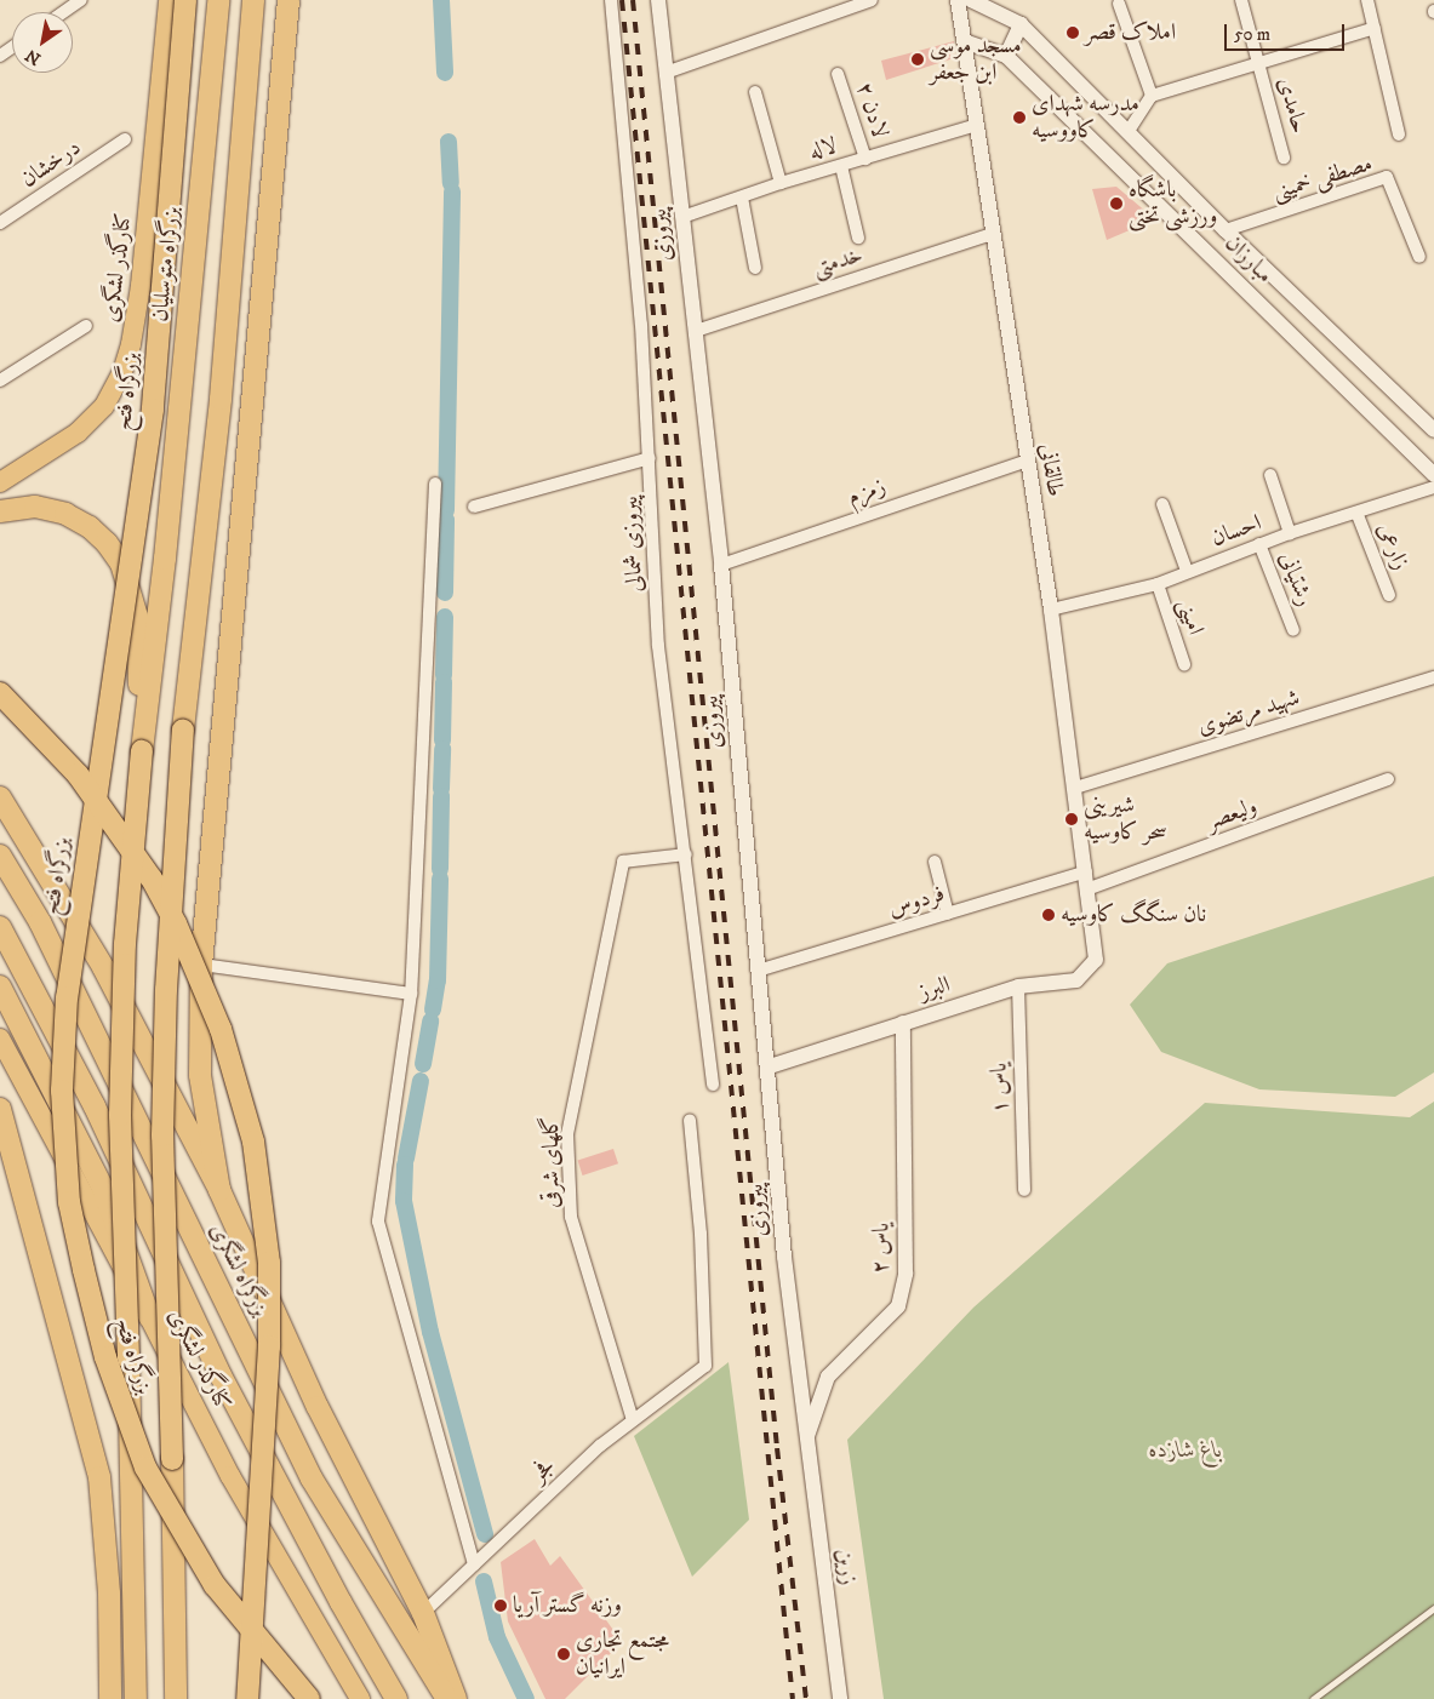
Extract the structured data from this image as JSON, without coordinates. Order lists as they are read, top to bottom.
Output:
{
  "streets": {
    "highway": ["بزرگراه متوسلیان", "بزرگراه فتح", "بزرگراه لشگری"],
    "main road": ["کنارگذر لشگری"],
    "street": [
      "حامدی",
      "لادن ۲",
      "لاله",
      "درخشان",
      "مصطفی خمینی",
      "پیروزی",
      "مبارزان",
      "خدمتی",
      "طالقانی",
      "زمزم",
      "احسان",
      "پیروزی شمالی",
      "زارعی",
      "رشتیانی",
      "امینی",
      "شهید مرتضوی",
      "ولیعصر",
      "فردوس",
      "البرز",
      "یاس ۱",
      "گلهای شرقی",
      "یاس ۲",
      "فجر",
      "زرین"
    ]
  },
  "crossings": [
    ["لادن ۲", "لاله"],
    ["لاله", "پیروزی"],
    ["لاله", "طالقانی"],
    ["مصطفی خمینی", "مبارزان"],
    ["پیروزی", "خدمتی"],
    ["پیروزی", "زمزم"],
    ["پیروزی", "فردوس"],
    ["پیروزی", "البرز"],
    ["پیروزی", "یاس ۲"],
    ["پیروزی", "زرین"],
    ["مبارزان", "طالقانی"],
    ["خدمتی", "طالقانی"],
    ["طالقانی", "زمزم"],
    ["طالقانی", "احسان"],
    ["طالقانی", "شهید مرتضوی"],
    ["طالقانی", "ولیعصر"],
    ["طالقانی", "فردوس"],
    ["طالقانی", "البرز"],
    ["احسان", "زارعی"],
    ["احسان", "رشتیانی"],
    ["احسان", "امینی"],
    ["پیروزی شمالی", "گلهای شرقی"],
    ["البرز", "یاس ۱"],
    ["البرز", "یاس ۲"],
    ["گلهای شرقی", "فجر"],
    ["یاس ۲", "زرین"]
  ],
  "parks": ["باغ شازده"],
  "places": [
    "املاک قصر",
    "مسجد موسی ابن جعفر",
    "مدرسه شهدای کاووسیه",
    "باشگاه ورزشی تختی",
    "شیرینی سحر کاوسیه",
    "نان سنگگ کاوسیه",
    "وزنه گستر آریا",
    "مجتمع تجاری ایرانیان"
  ],
  "scale_bar": "50 m",
  "north": "bottom left"
}
